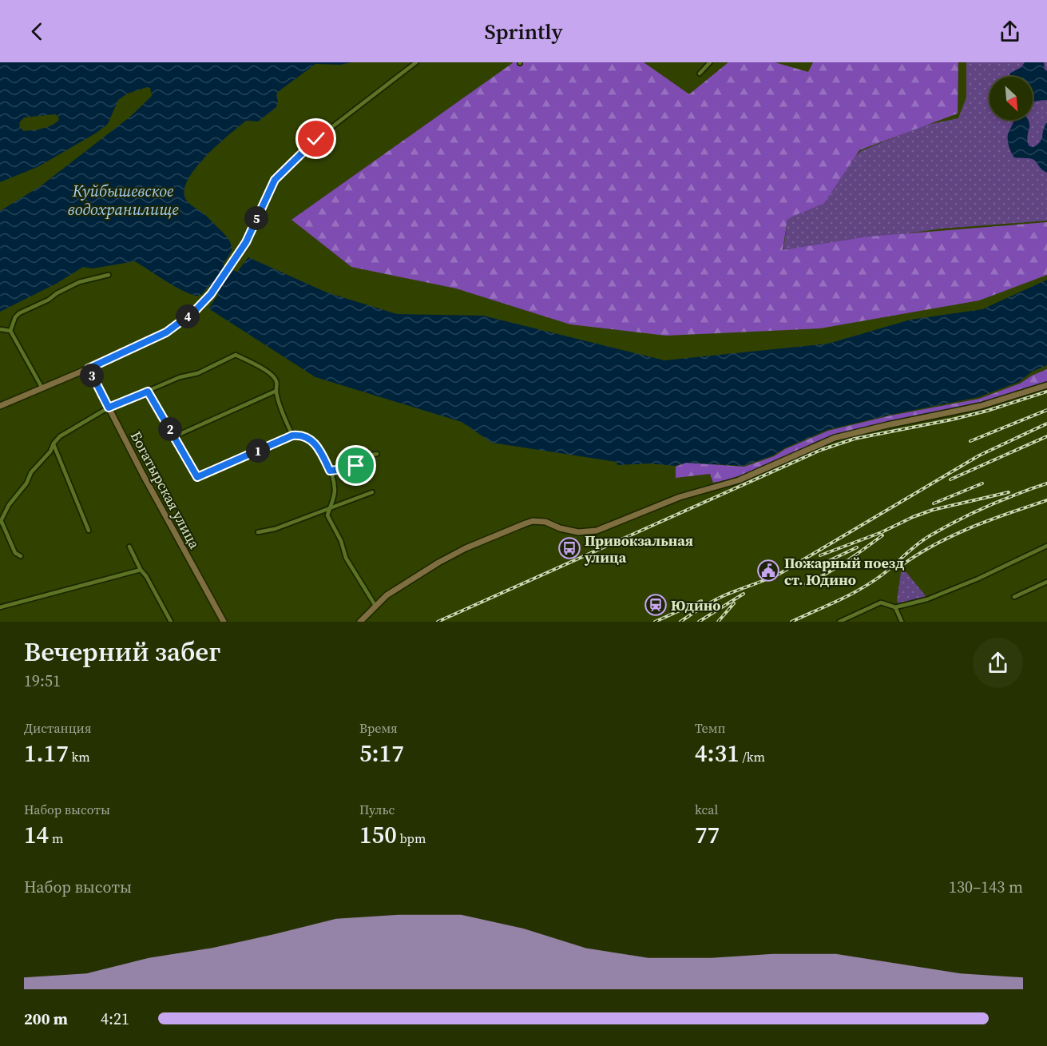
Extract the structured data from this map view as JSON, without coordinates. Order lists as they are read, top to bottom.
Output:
{
  "streets": {
    "main road": ["Богатырская улица"]
  },
  "water": ["Куйбышевское водохранилище"],
  "places": {
    "bus stop": ["Привокзальная улица"],
    "public building": ["Пожарный поезд ст. Юдино"],
    "station": ["Юдино"]
  },
  "north": "bottom right",
  "page": {
    "header": "Sprintly",
    "pins": [
      "5",
      "4",
      "3",
      "2",
      "1"
    ],
    "heading": ["Вечерний забег", "19:51"],
    "stats": [
      ["Дистанция", "1.17 km"],
      ["Время", "5:17"],
      ["Темп", "4:31 /km"],
      ["Набор высоты", "14 m"],
      ["Пульс", "150 bpm"],
      ["kcal", "77"]
    ],
    "chart": ["Набор высоты", "130–143 m"],
    "list": [
      {
        "name": "200 m",
        "note": "4:21"
      }
    ]
  }
}
